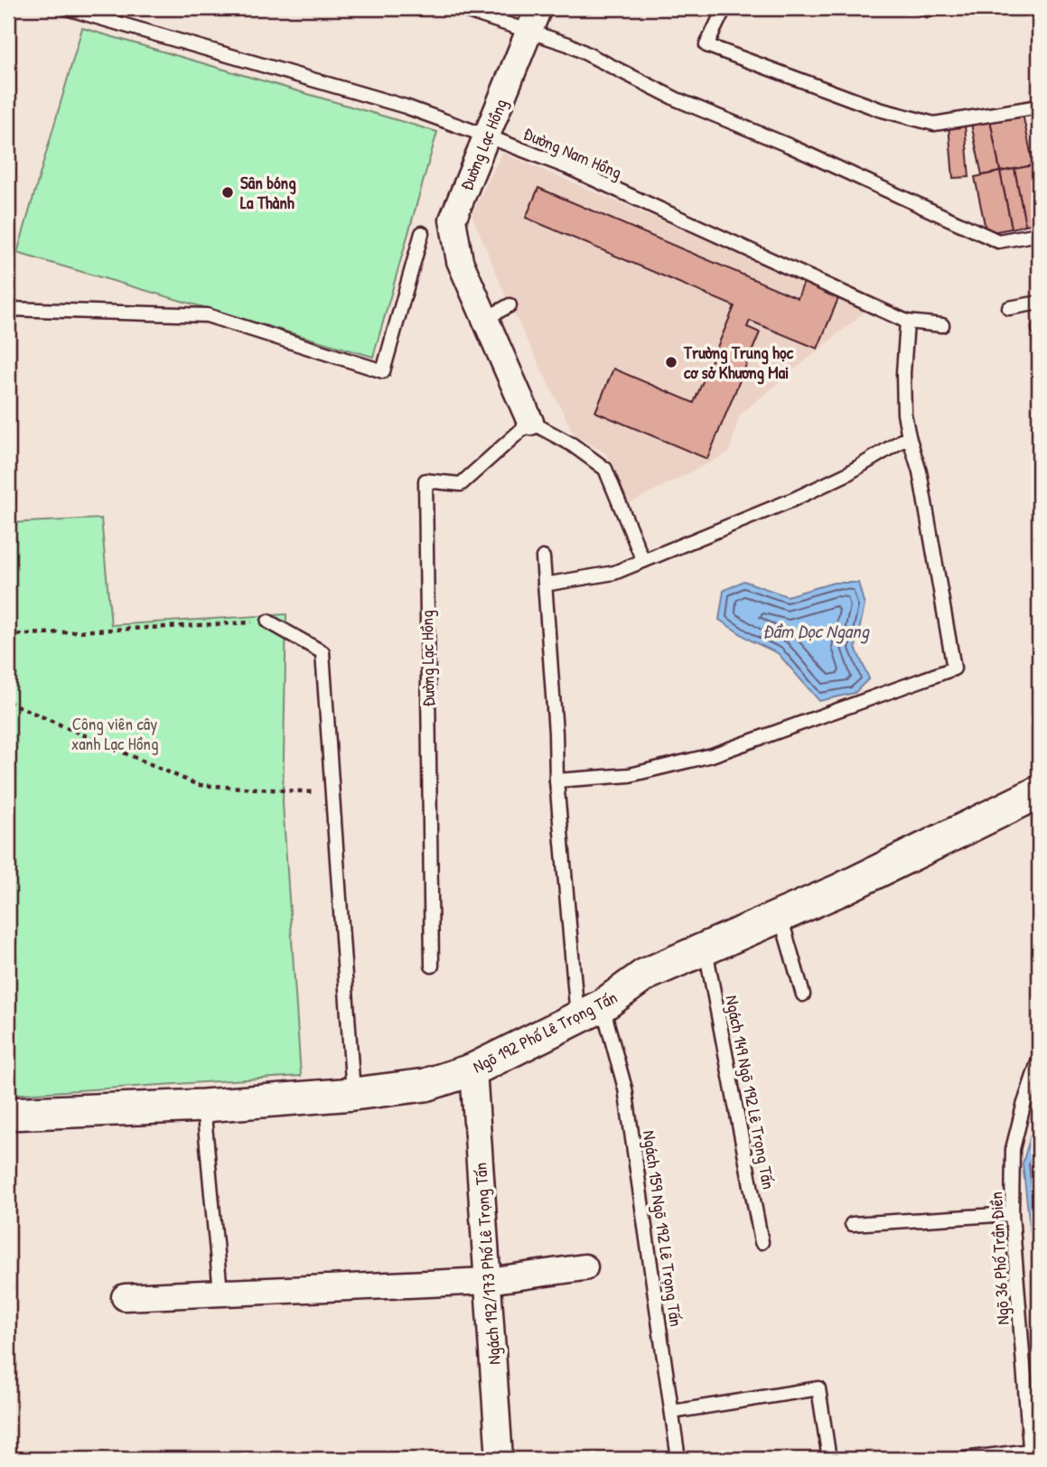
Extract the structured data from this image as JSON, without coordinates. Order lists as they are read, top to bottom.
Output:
{
  "streets": {
    "street": ["Đường Lạc Hồng", "Ngõ 192 Phố Lê Trọng Tấn", "Ngách 192/173 Phố Lê Trọng Tấn"],
    "lane": [
      "Đường Nam Hồng",
      "Ngách 149 Ngõ 192 Lê Trọng Tấn",
      "Ngách 159 Ngõ 192 Lê Trọng Tấn",
      "Ngõ 36 Phố Trần Điền"
    ]
  },
  "crossings": [
    ["Đường Lạc Hồng", "Đường Nam Hồng"],
    ["Ngõ 192 Phố Lê Trọng Tấn", "Ngách 149 Ngõ 192 Lê Trọng Tấn"],
    ["Ngõ 192 Phố Lê Trọng Tấn", "Ngách 159 Ngõ 192 Lê Trọng Tấn"],
    ["Ngõ 192 Phố Lê Trọng Tấn", "Ngách 192/173 Phố Lê Trọng Tấn"]
  ],
  "water": ["Đầm Dọc Ngang"],
  "parks": ["Công viên cây xanh Lạc Hồng"],
  "places": ["Sân bóng La Thành", "Trường Trung học cơ sở Khương Mai"]
}
